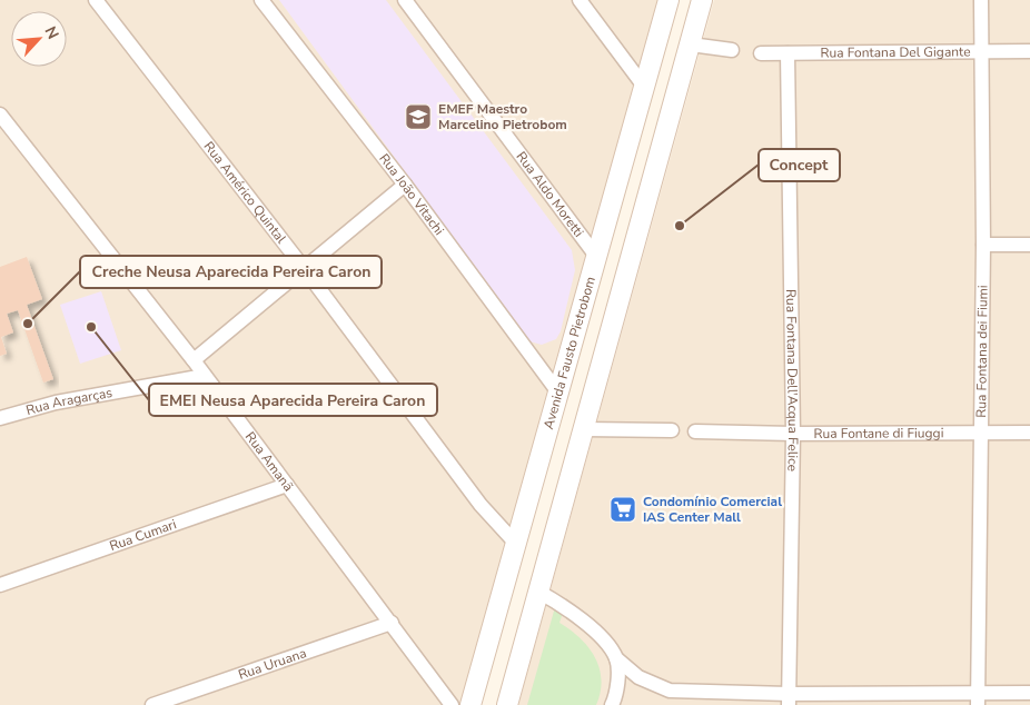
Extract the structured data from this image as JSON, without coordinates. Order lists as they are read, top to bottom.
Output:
{
  "streets": {
    "main road": ["Avenida Fausto Pietrobom"],
    "street": [
      "Rua Fontana Del Gigante",
      "Rua Américo Quintal",
      "Rua Aldo Moretti",
      "Rua João Vitachi",
      "Rua Fontana dei Fiumi",
      "Rua Fontana Dell'Acqua Felice",
      "Rua Aragarças",
      "Rua Fontane di Fiuggi",
      "Rua Amanã",
      "Rua Cumari",
      "Rua Uruana"
    ]
  },
  "crossings": [
    ["Rua Fontana Del Gigante", "Rua Fontana dei Fiumi"],
    ["Rua Fontana Del Gigante", "Rua Fontana Dell'Acqua Felice"],
    ["Rua Américo Quintal", "Avenida Fausto Pietrobom"],
    ["Rua Aldo Moretti", "Avenida Fausto Pietrobom"],
    ["Rua João Vitachi", "Avenida Fausto Pietrobom"],
    ["Rua Fontana dei Fiumi", "Rua Fontane di Fiuggi"],
    ["Rua Fontana Dell'Acqua Felice", "Rua Fontane di Fiuggi"],
    ["Rua Aragarças", "Rua Amanã"],
    ["Rua Amanã", "Rua Cumari"],
    ["Rua Amanã", "Rua Uruana"]
  ],
  "places": {
    "school or university": ["EMEF Maestro Marcelino Pietrobom"],
    "other": ["Concept", "Creche Neusa Aparecida Pereira Caron", "EMEI Neusa Aparecida Pereira Caron"],
    "supermarket": ["Condomínio Comercial IAS Center Mall"]
  },
  "north": "top right"
}
